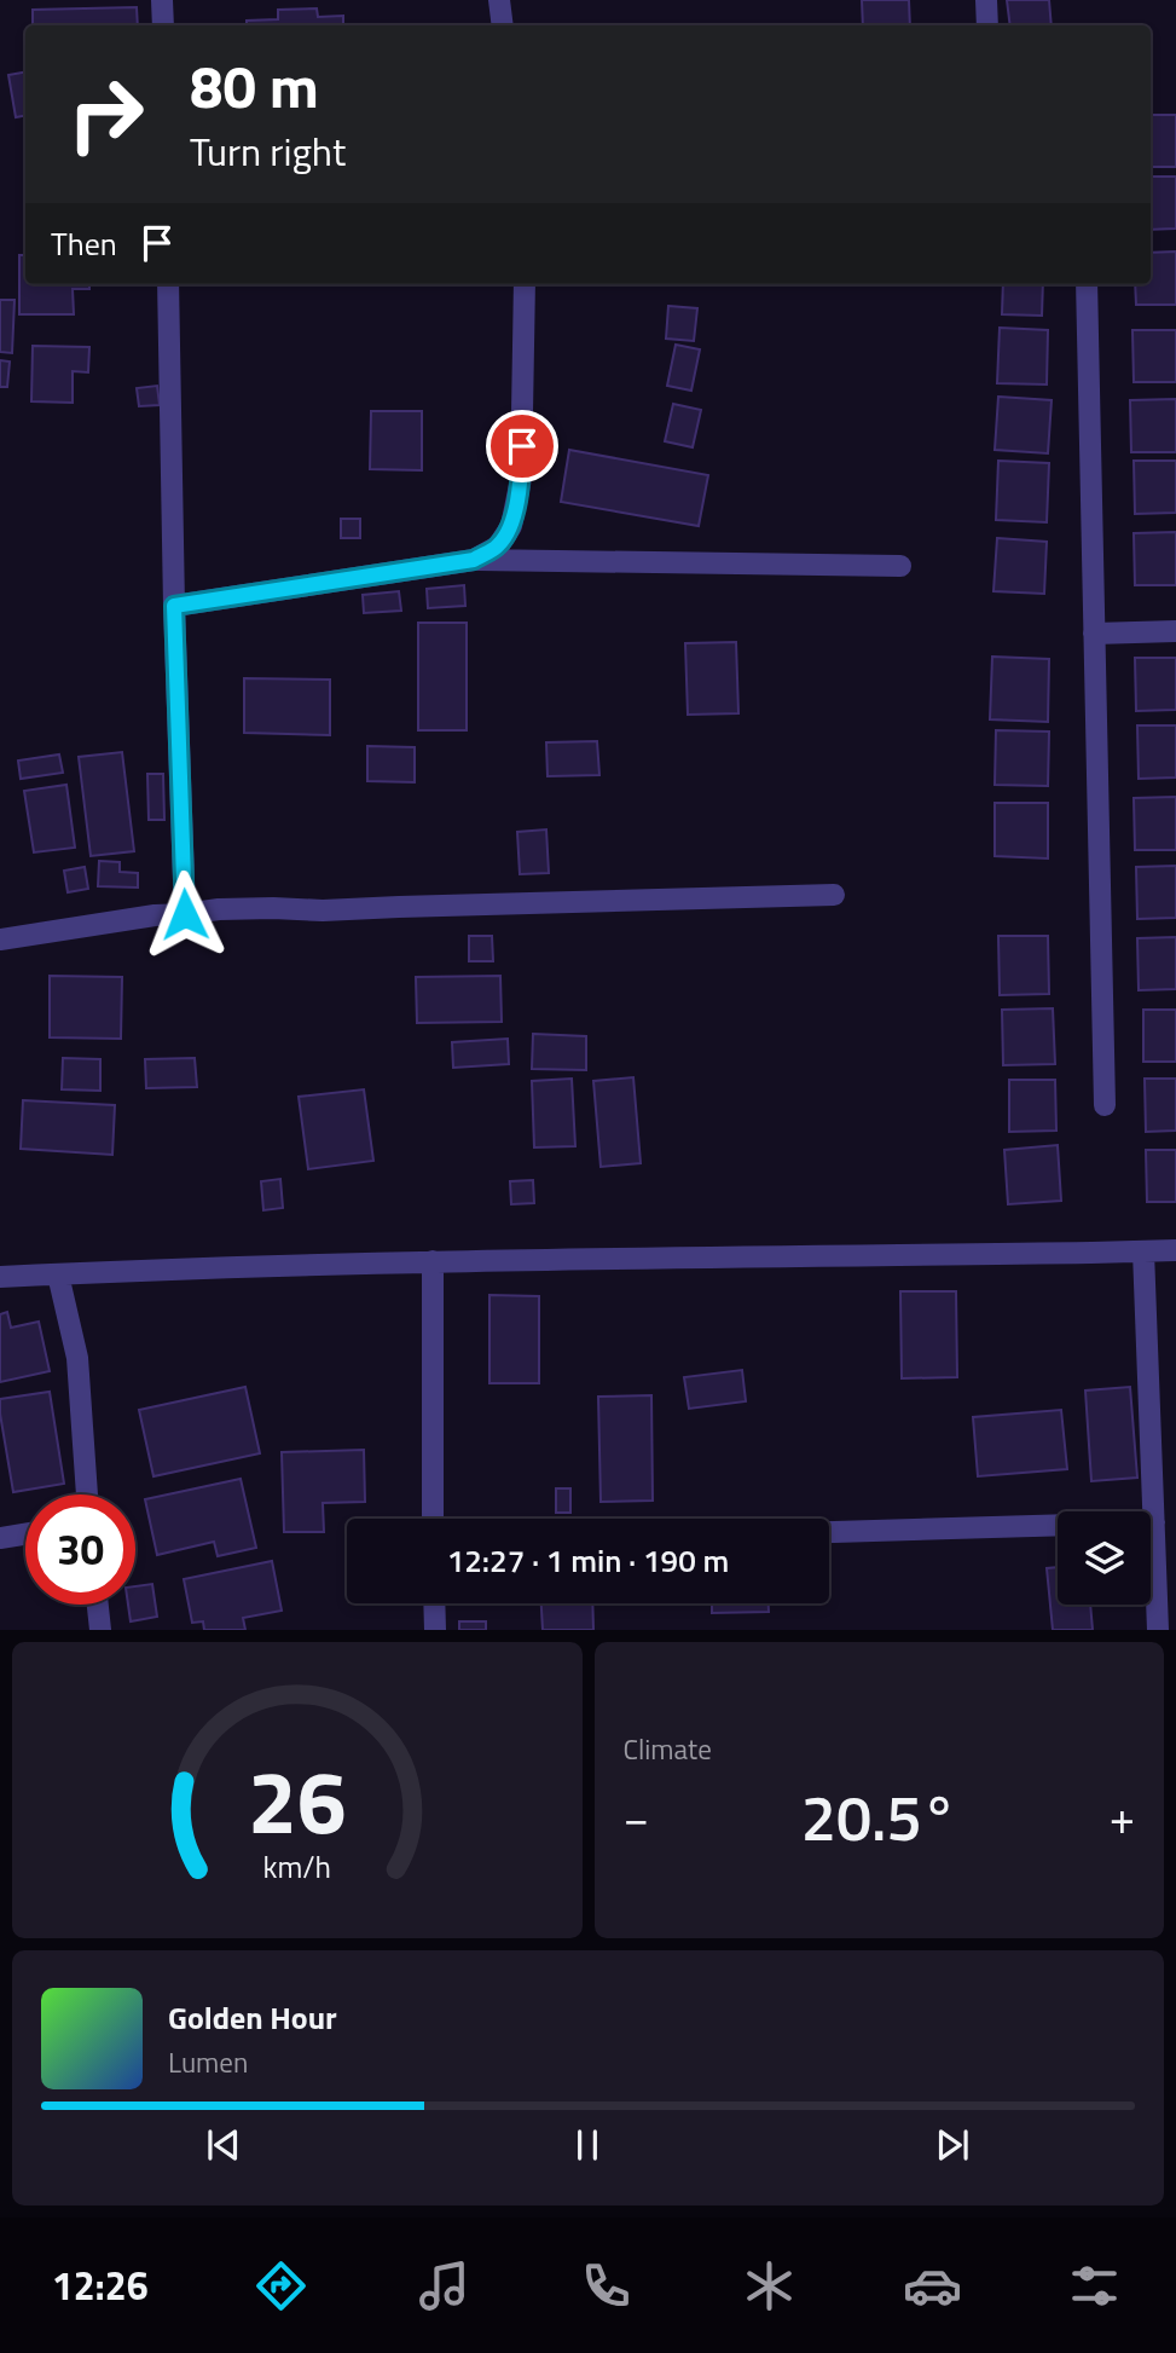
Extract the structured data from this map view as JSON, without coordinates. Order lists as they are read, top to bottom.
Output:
{
  "page": {
    "turn": ["80 m", "Turn right"],
    "then": "Then",
    "limit": "30",
    "trip": "12:27 · 1 min · 190 m",
    "tile": "Climate",
    "heat": ["−", "20.5°", "+"],
    "song": ["Golden Hour", "Lumen"],
    "tabs": "12:26",
    "gauge": ["26", "km/h"]
  }
}
